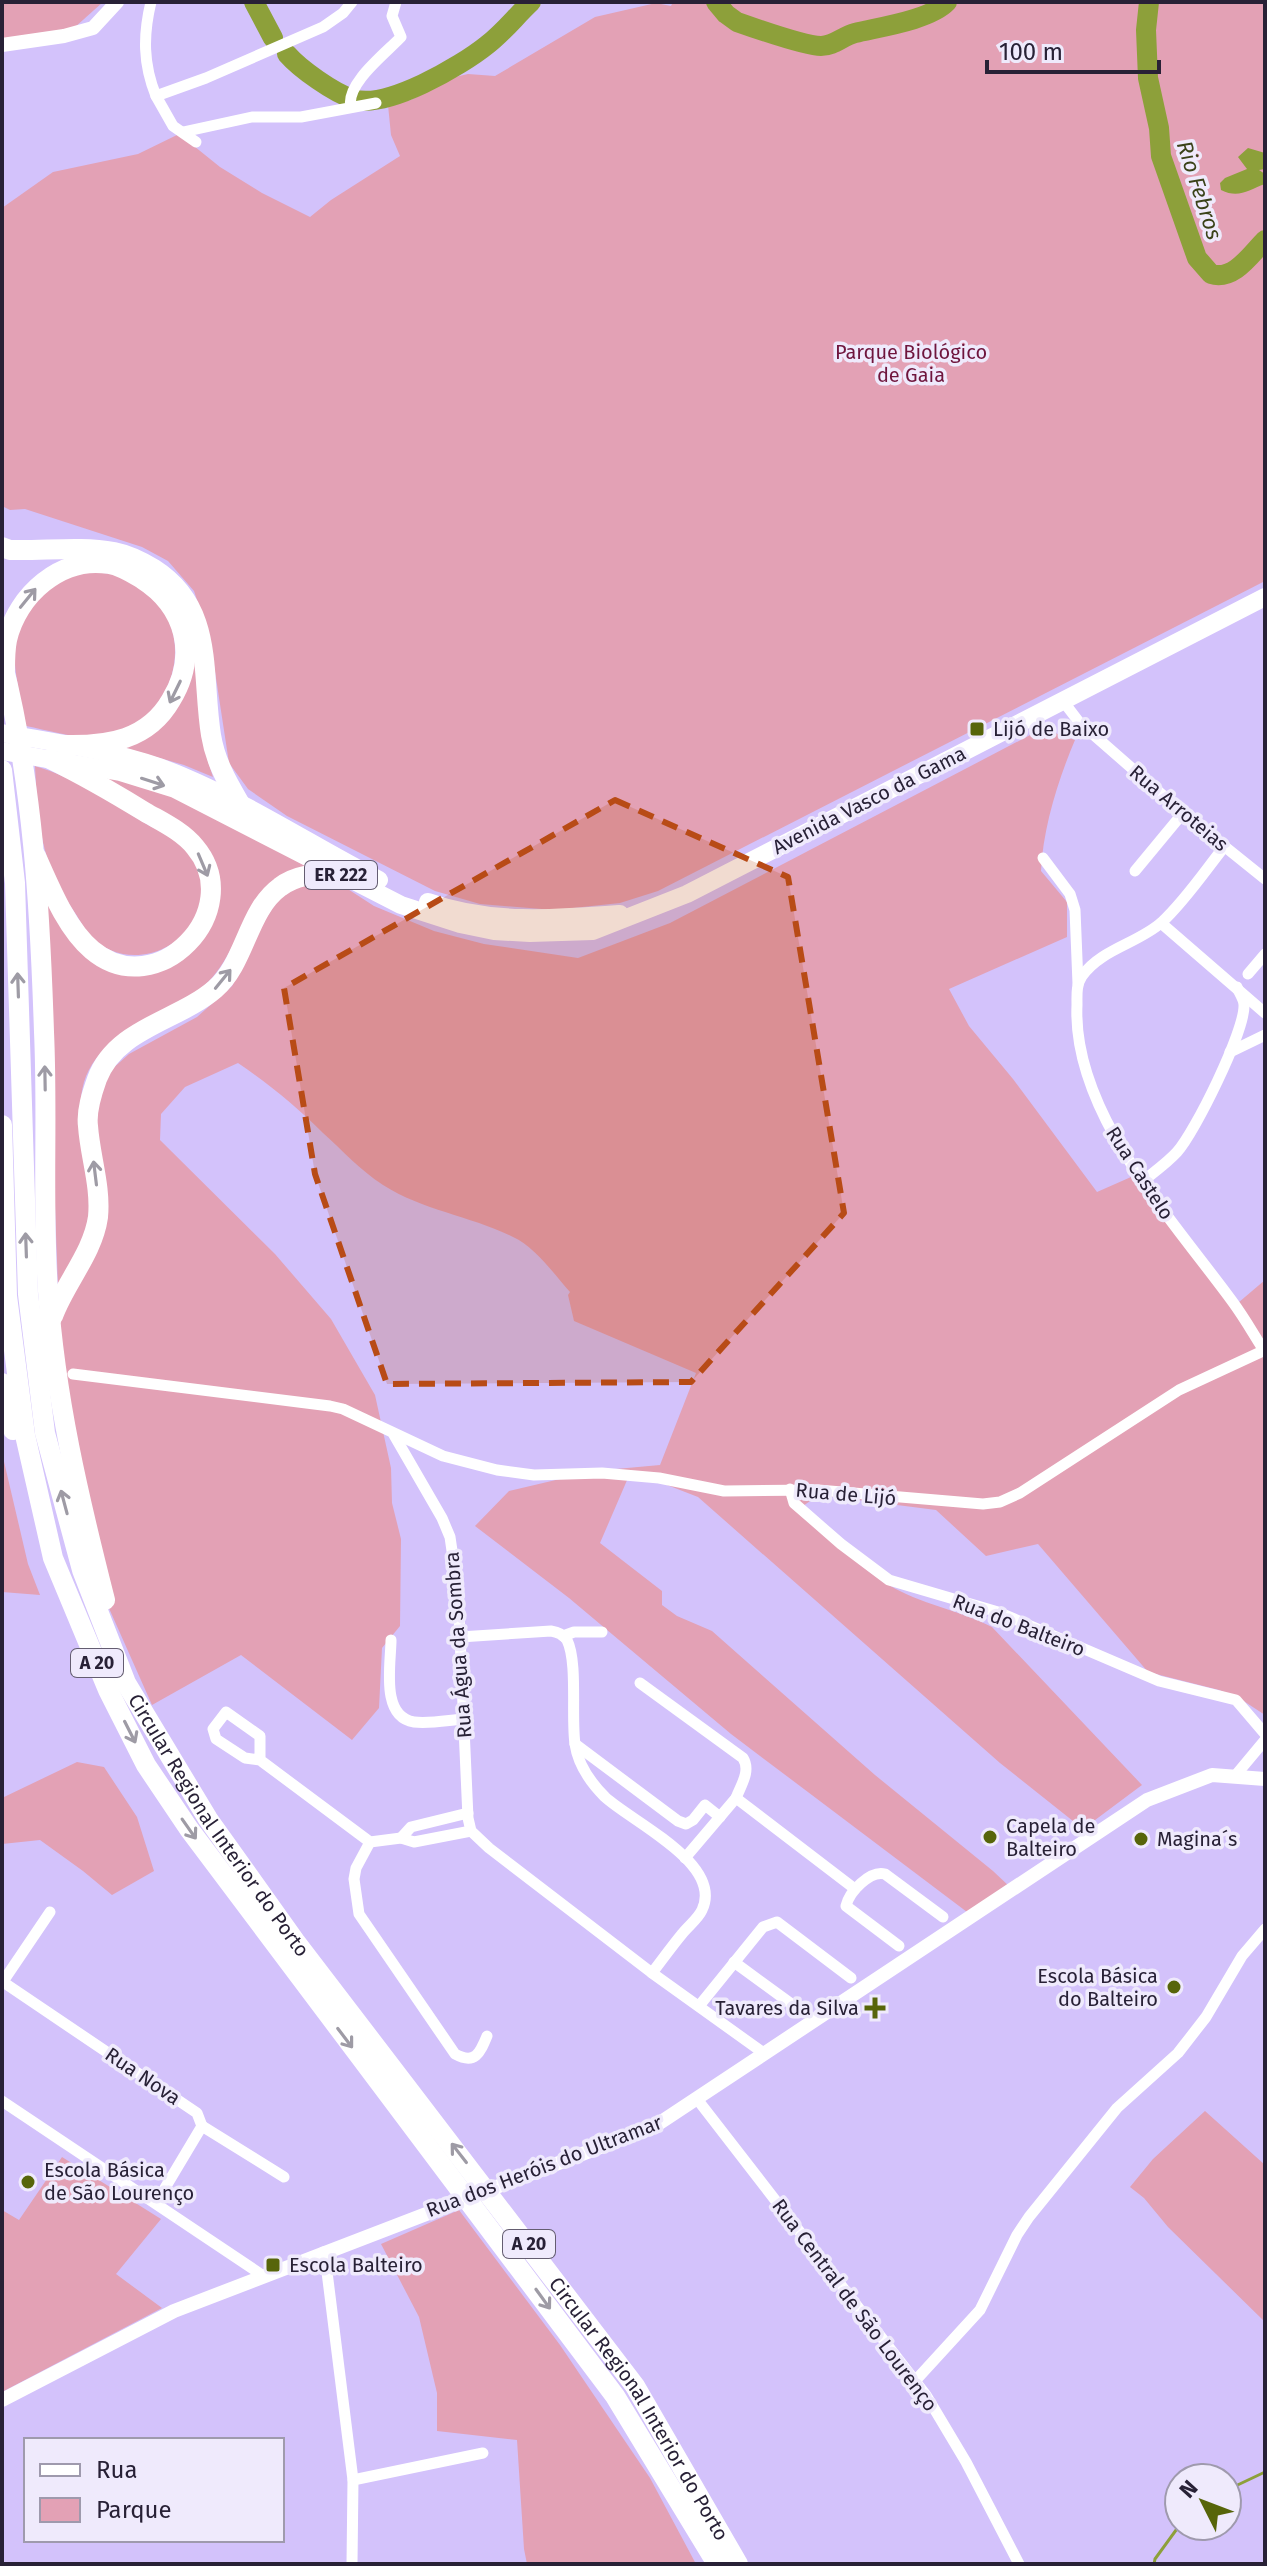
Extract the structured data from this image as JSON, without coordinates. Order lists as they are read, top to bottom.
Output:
{
  "streets": {
    "highway": ["A 20", "Circular Regional Interior do Porto"],
    "main road": ["Avenida Vasco da Gama", "ER 222"],
    "street": [
      "Rua Arroteias",
      "Rua Castelo",
      "Rua de Lijó",
      "Rua do Balteiro",
      "Rua Água da Sombra",
      "Rua Nova",
      "Rua dos Heróis do Ultramar",
      "Rua Central de São Lourenço"
    ]
  },
  "crossings": [
    ["Avenida Vasco da Gama", "Rua Arroteias"],
    ["Rua Castelo", "Rua de Lijó"],
    ["Rua de Lijó", "Rua do Balteiro"],
    ["Rua de Lijó", "Rua Água da Sombra"],
    ["Rua dos Heróis do Ultramar", "Rua Central de São Lourenço"]
  ],
  "water": ["Rio Febros"],
  "parks": ["Parque Biológico de Gaia"],
  "places": {
    "transit": ["Lijó de Baixo", "Escola Balteiro"],
    "other": [
      "Capela de Balteiro",
      "Magina´s",
      "Escola Básica do Balteiro",
      "Escola Básica de São Lourenço"
    ],
    "health": ["Tavares da Silva"]
  },
  "legend": ["Rua", "Parque"],
  "scale_bar": "100 m",
  "north": "top left"
}
